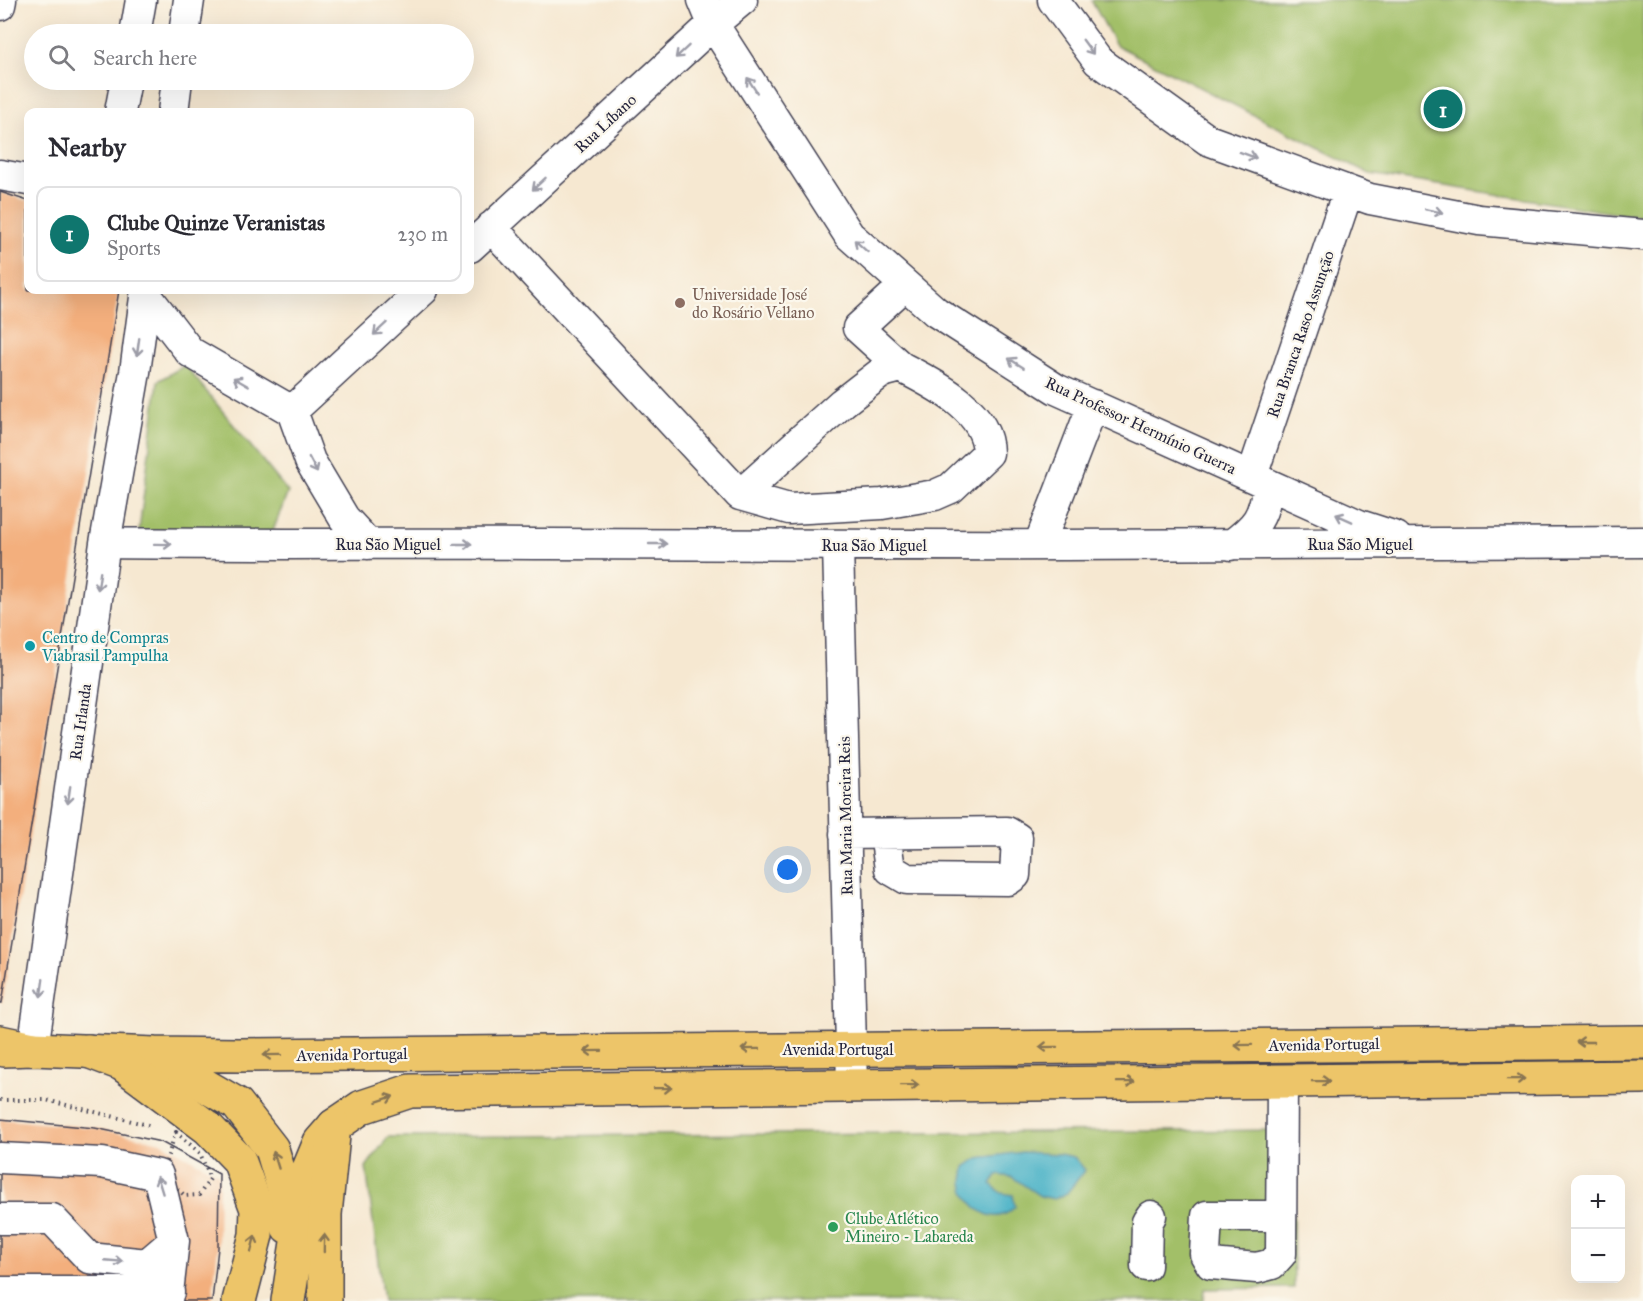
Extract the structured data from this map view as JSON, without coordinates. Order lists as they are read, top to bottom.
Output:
{
  "streets": {
    "main road": ["Avenida Portugal"],
    "street": [
      "Rua Líbano",
      "Rua Branca Raso Assunção",
      "Rua Professor Hermínio Guerra",
      "Rua São Miguel",
      "Rua Irlanda",
      "Rua Maria Moreira Reis"
    ]
  },
  "crossings": [
    ["Rua Líbano", "Rua Professor Hermínio Guerra"],
    ["Rua Branca Raso Assunção", "Rua Professor Hermínio Guerra"],
    ["Rua Branca Raso Assunção", "Rua São Miguel"],
    ["Rua Professor Hermínio Guerra", "Rua São Miguel"],
    ["Rua São Miguel", "Rua Irlanda"],
    ["Rua São Miguel", "Rua Maria Moreira Reis"],
    ["Rua Irlanda", "Avenida Portugal"],
    ["Rua Maria Moreira Reis", "Avenida Portugal"]
  ],
  "one_way": [
    "Rua Líbano",
    "Rua Professor Hermínio Guerra",
    "Rua São Miguel",
    "Rua Irlanda"
  ],
  "places": ["Universidade José do Rosário Vellano", "Centro de Compras Viabrasil Pampulha", "Clube Atlético Mineiro - Labareda"],
  "page": {
    "search": "Search here",
    "pins": "1",
    "heading": "Nearby",
    "list": [
      {
        "mark": "1",
        "name": "Clube Quinze Veranistas",
        "note": "Sports",
        "value": "230 m"
      }
    ],
    "map_buttons": ["+", "−"]
  }
}
